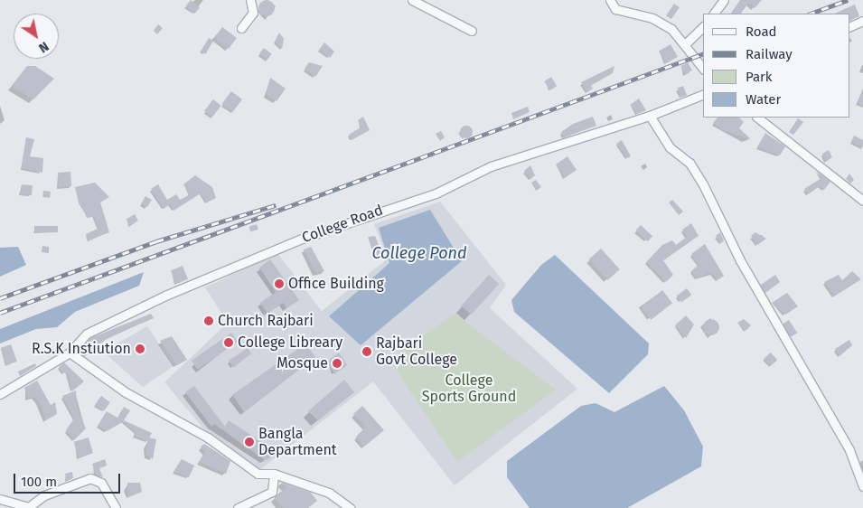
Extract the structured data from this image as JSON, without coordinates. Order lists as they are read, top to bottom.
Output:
{
  "streets": {
    "street": ["College Road"]
  },
  "water": ["College Pond"],
  "parks": ["College Sports Ground"],
  "places": [
    "Office Building",
    "Church Rajbari",
    "College Libreary",
    "R.S.K Instiution",
    "Rajbari Govt College",
    "Mosque",
    "Bangla Department"
  ],
  "legend": [
    "Road",
    "Railway",
    "Park",
    "Water"
  ],
  "scale_bar": "100 m",
  "north": "bottom right"
}
